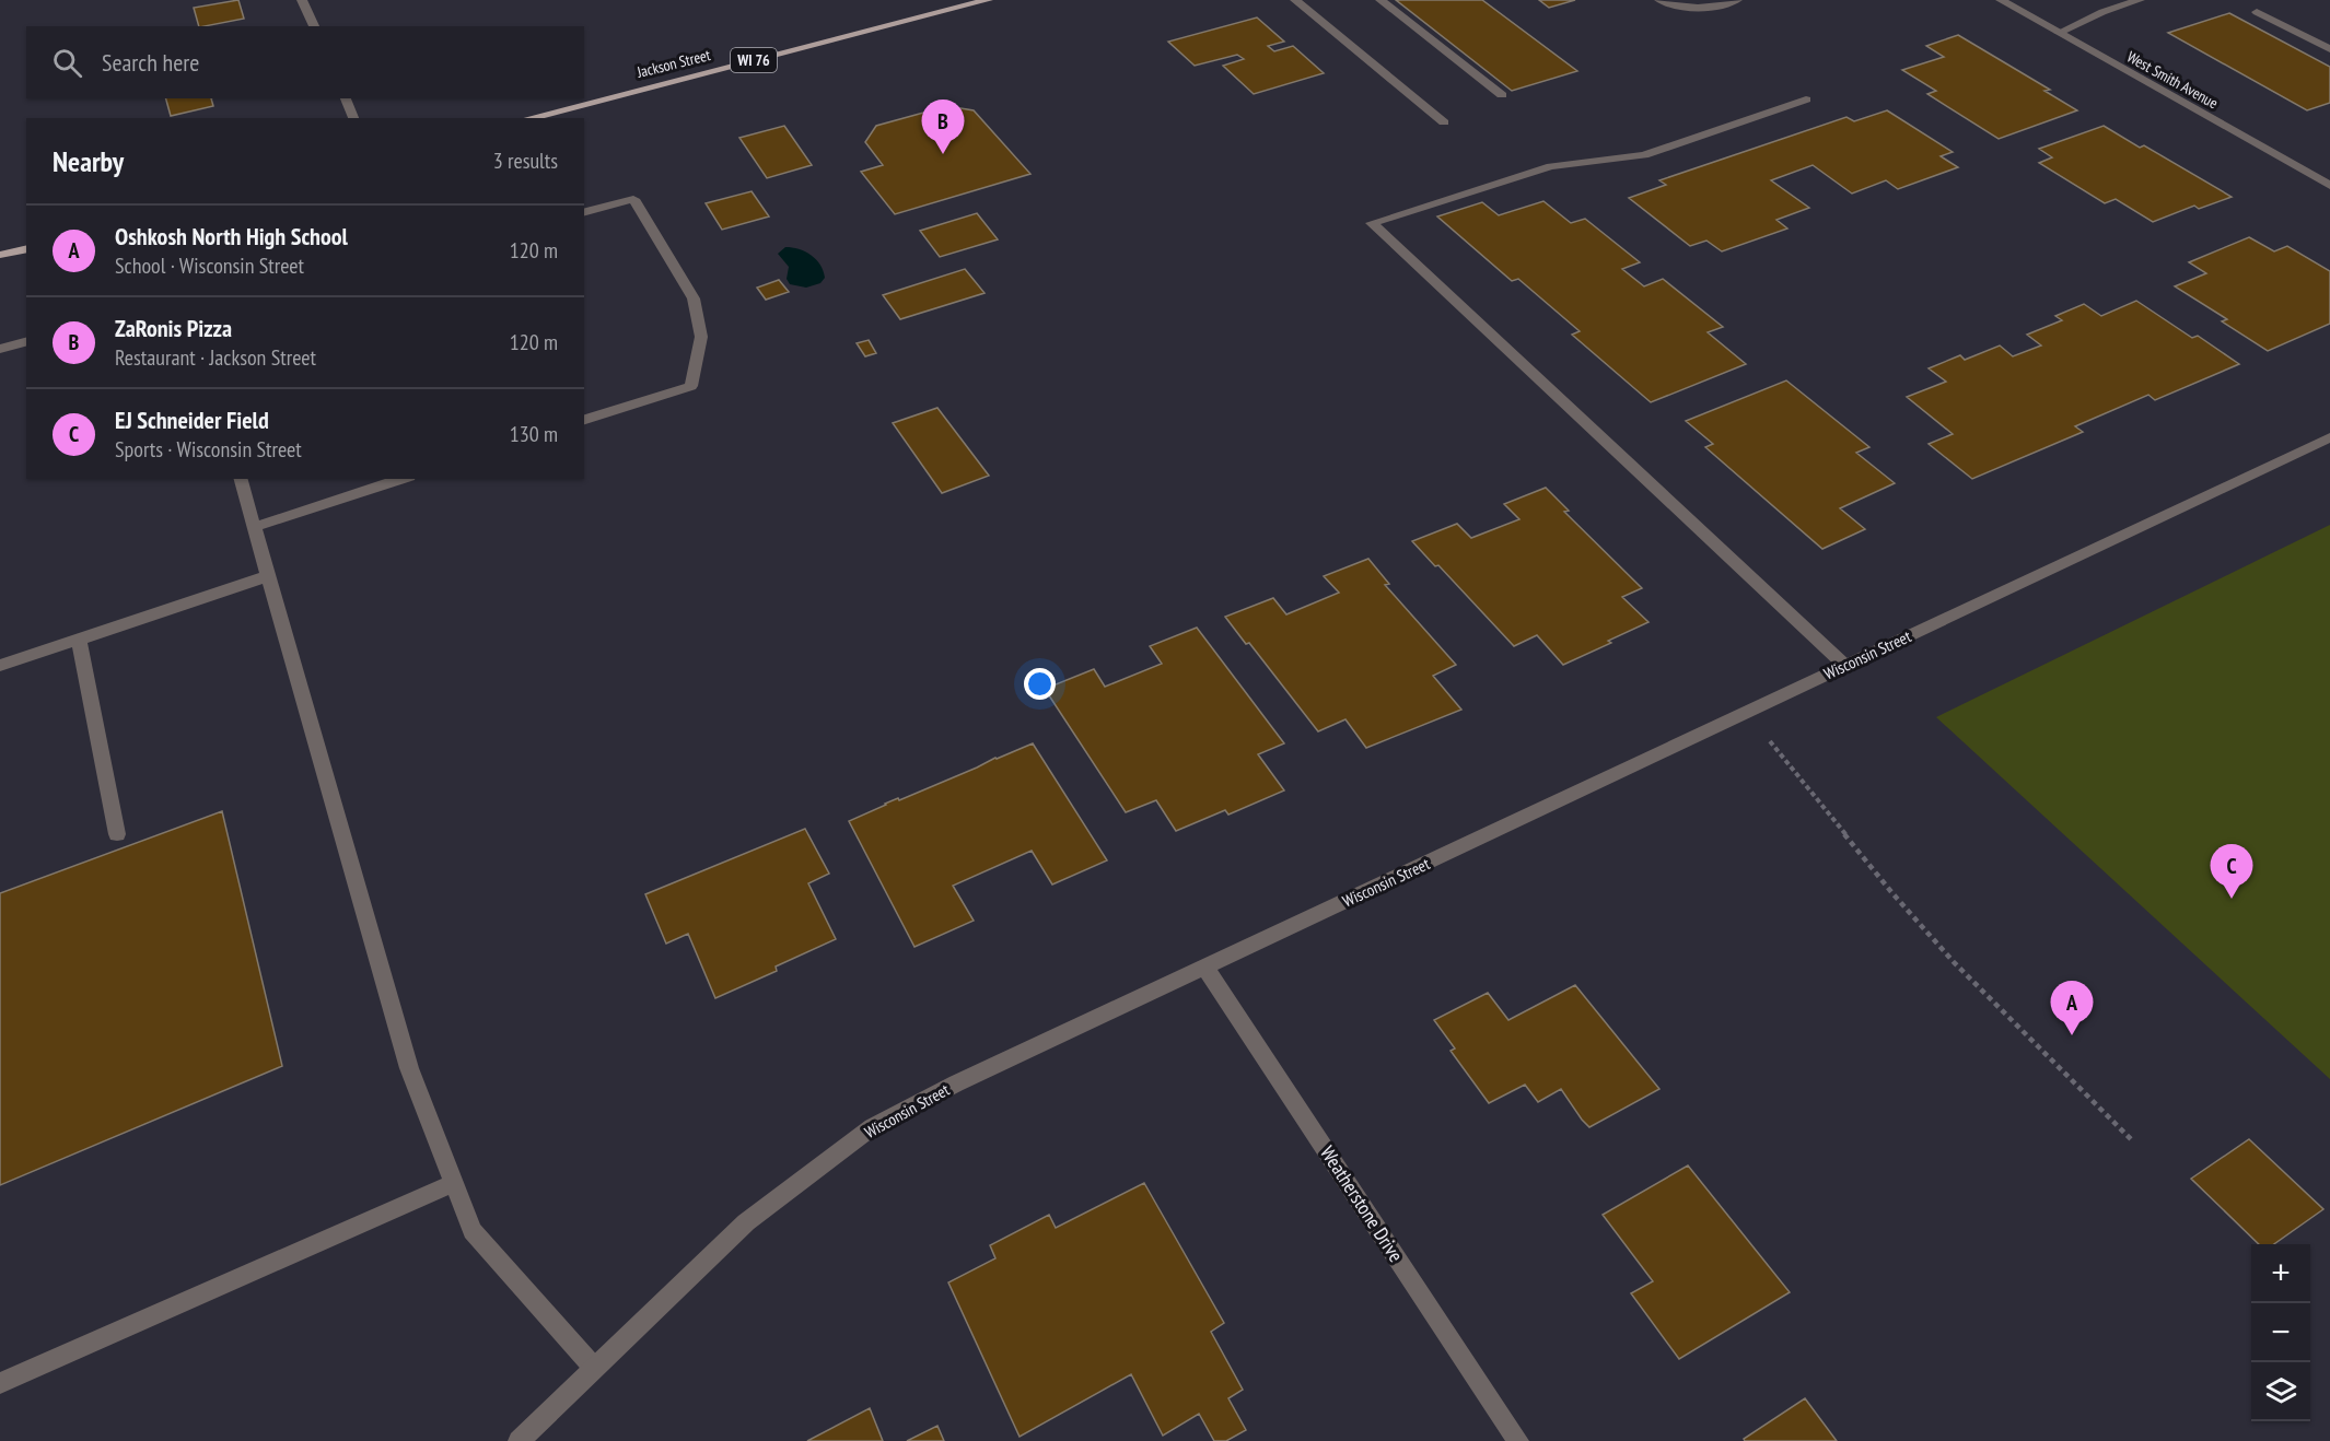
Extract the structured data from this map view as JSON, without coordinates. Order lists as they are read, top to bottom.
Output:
{
  "streets": {
    "main road": ["WI 76", "Jackson Street"],
    "street": ["West Smith Avenue", "Wisconsin Street", "Weatherstone Drive"]
  },
  "crossings": [
    ["Wisconsin Street", "Weatherstone Drive"]
  ],
  "page": {
    "search": "Search here",
    "pins": ["B", "C", "A"],
    "heading": ["Nearby", "3 results"],
    "list": [
      {
        "mark": "A",
        "name": "Oshkosh North High School",
        "note": "School · Wisconsin Street",
        "value": "120 m"
      },
      {
        "mark": "B",
        "name": "ZaRonis Pizza",
        "note": "Restaurant · Jackson Street",
        "value": "120 m"
      },
      {
        "mark": "C",
        "name": "EJ Schneider Field",
        "note": "Sports · Wisconsin Street",
        "value": "130 m"
      }
    ],
    "map_buttons": ["+", "−"]
  }
}
